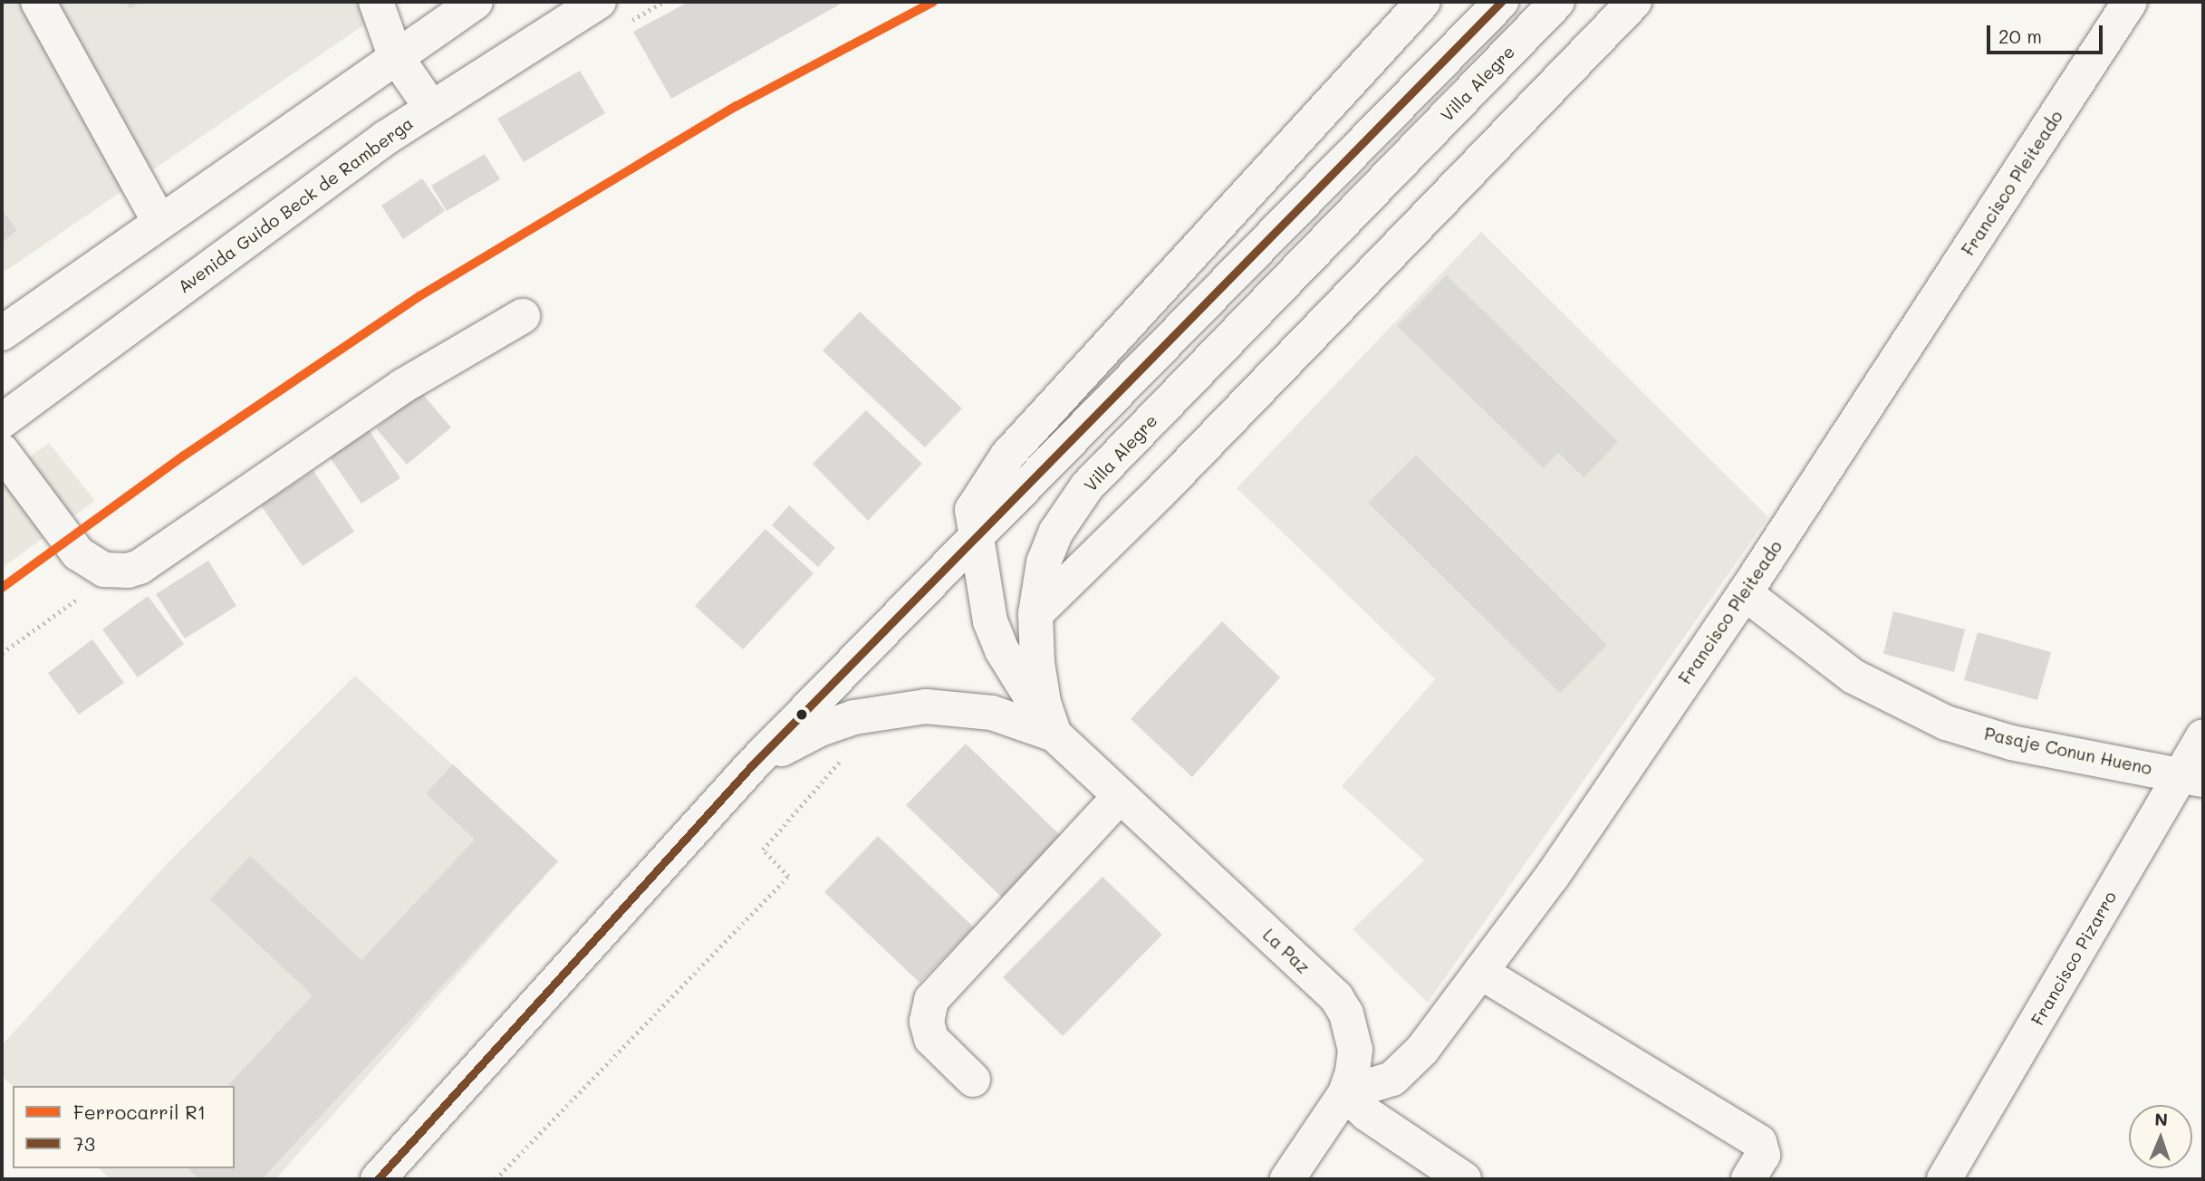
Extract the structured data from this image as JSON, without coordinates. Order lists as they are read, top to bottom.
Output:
{
  "streets": {
    "street": [
      "Villa Alegre",
      "Francisco Pleiteado",
      "Avenida Guido Beck de Ramberga",
      "Pasaje Conun Hueno",
      "La Paz",
      "Francisco Pizarro"
    ]
  },
  "crossings": [
    ["Villa Alegre", "La Paz"],
    ["Francisco Pleiteado", "Pasaje Conun Hueno"],
    ["Francisco Pleiteado", "La Paz"],
    ["Pasaje Conun Hueno", "Francisco Pizarro"]
  ],
  "lines": ["rail line R1", "transit line 73"],
  "legend": ["Ferrocarril R1", "73"],
  "scale_bar": "20 m",
  "north": "top"
}
